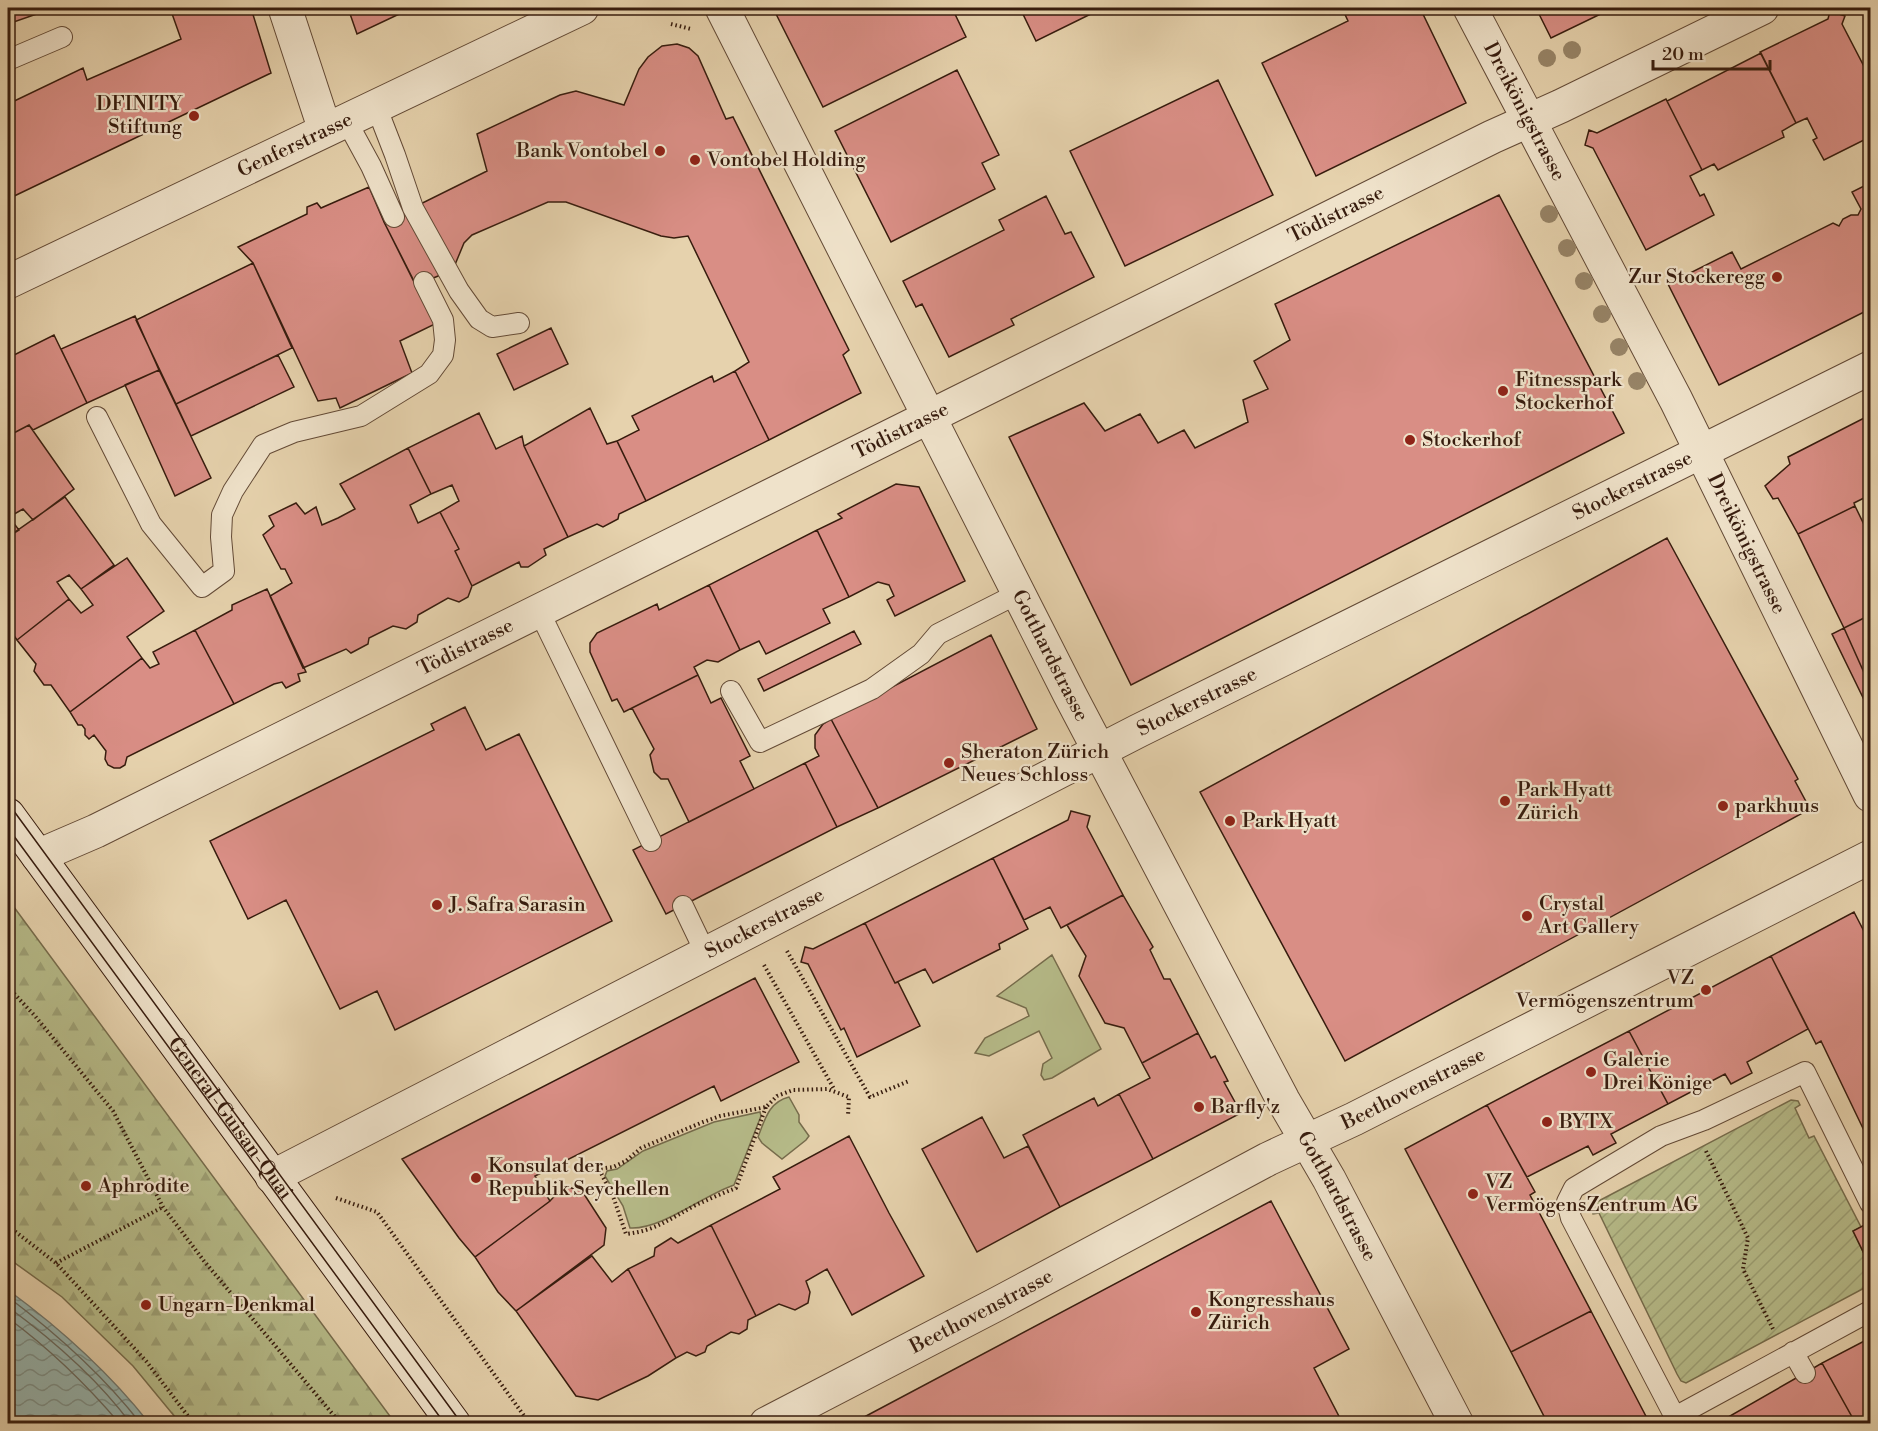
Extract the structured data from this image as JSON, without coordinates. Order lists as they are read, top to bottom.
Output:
{
  "streets": {
    "street": [
      "Dreikönigstrasse",
      "Genferstrasse",
      "Tödistrasse",
      "Stockerstrasse",
      "Gotthardstrasse",
      "Beethovenstrasse",
      "General-Guisan-Quai"
    ]
  },
  "crossings": [
    ["Dreikönigstrasse", "Tödistrasse"],
    ["Dreikönigstrasse", "Stockerstrasse"],
    ["Tödistrasse", "Gotthardstrasse"],
    ["Tödistrasse", "General-Guisan-Quai"],
    ["Stockerstrasse", "Gotthardstrasse"],
    ["Stockerstrasse", "General-Guisan-Quai"],
    ["Gotthardstrasse", "Beethovenstrasse"]
  ],
  "places": [
    "DFINITY Stiftung",
    "Bank Vontobel",
    "Vontobel Holding",
    "Zur Stockeregg",
    "Fitnesspark Stockerhof",
    "Stockerhof",
    "Sheraton Zürich Neues Schloss",
    "Park Hyatt Zürich",
    "parkhuus",
    "Park Hyatt",
    "J. Safra Sarasin",
    "Crystal Art Gallery",
    "VZ Vermögenszentrum",
    "Galerie Drei Könige",
    "Barfly'z",
    "BYTX",
    "Konsulat der Republik Seychellen",
    "Aphrodite",
    "VZ VermögensZentrum AG",
    "Ungarn-Denkmal",
    "Kongresshaus Zürich"
  ],
  "scale_bar": "20 m"
}
